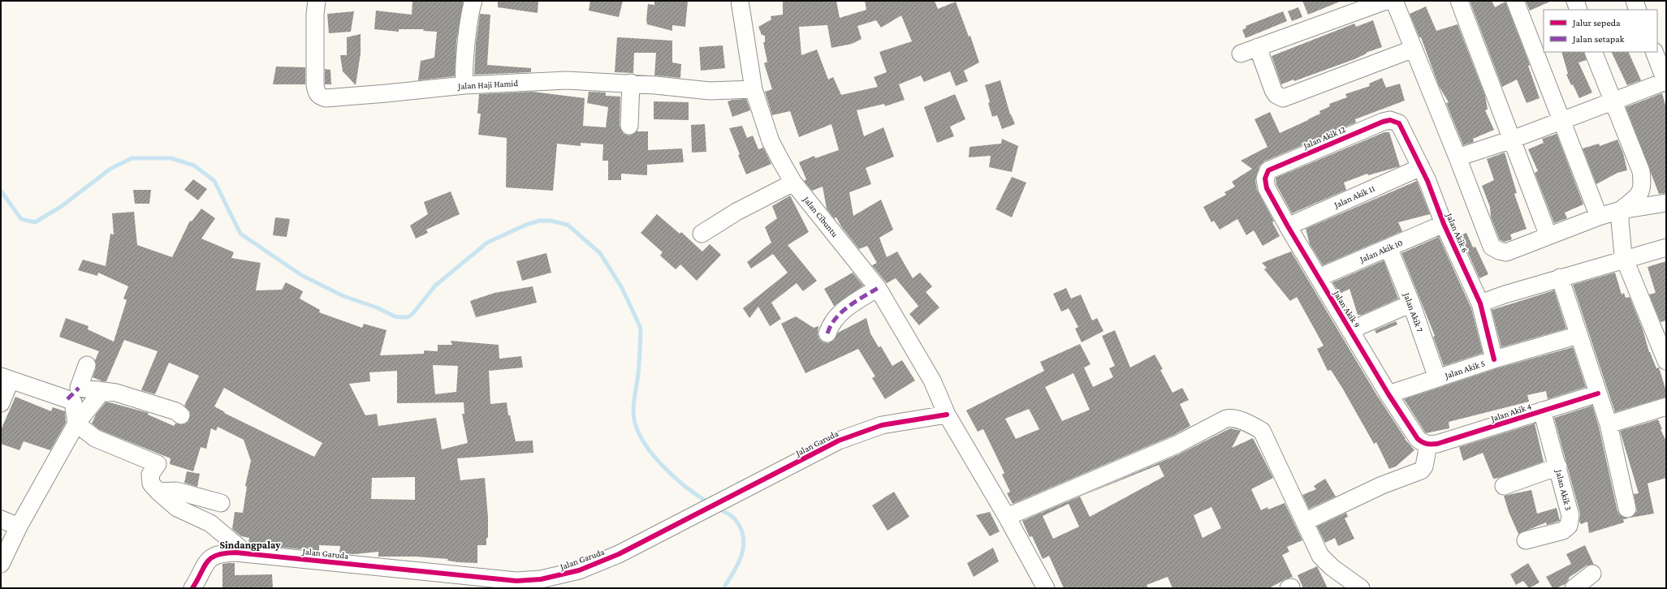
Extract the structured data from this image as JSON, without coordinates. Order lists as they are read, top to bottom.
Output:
{
  "streets": {
    "street": [
      "Jalan Haji Hamid",
      "Jalan Akik 12",
      "Jalan Akik 11",
      "Jalan Cibuntu",
      "Jalan Akik 6",
      "Jalan Akik 10",
      "Jalan Akik 9",
      "Jalan Akik 7",
      "Jalan Akik 5",
      "Jalan Akik 4",
      "Jalan Garuda",
      "Jalan Akik 3"
    ]
  },
  "crossings": [
    ["Jalan Haji Hamid", "Jalan Cibuntu"],
    ["Jalan Akik 12", "Jalan Akik 6"],
    ["Jalan Akik 12", "Jalan Akik 9"],
    ["Jalan Akik 11", "Jalan Akik 6"],
    ["Jalan Akik 11", "Jalan Akik 9"],
    ["Jalan Cibuntu", "Jalan Garuda"],
    ["Jalan Akik 6", "Jalan Akik 10"],
    ["Jalan Akik 6", "Jalan Akik 5"],
    ["Jalan Akik 10", "Jalan Akik 9"],
    ["Jalan Akik 10", "Jalan Akik 7"],
    ["Jalan Akik 9", "Jalan Akik 5"],
    ["Jalan Akik 9", "Jalan Akik 4"],
    ["Jalan Akik 7", "Jalan Akik 5"],
    ["Jalan Akik 4", "Jalan Akik 3"]
  ],
  "districts": ["Sindangpalay"],
  "legend": ["Jalur sepeda", "Jalan setapak"]
}
